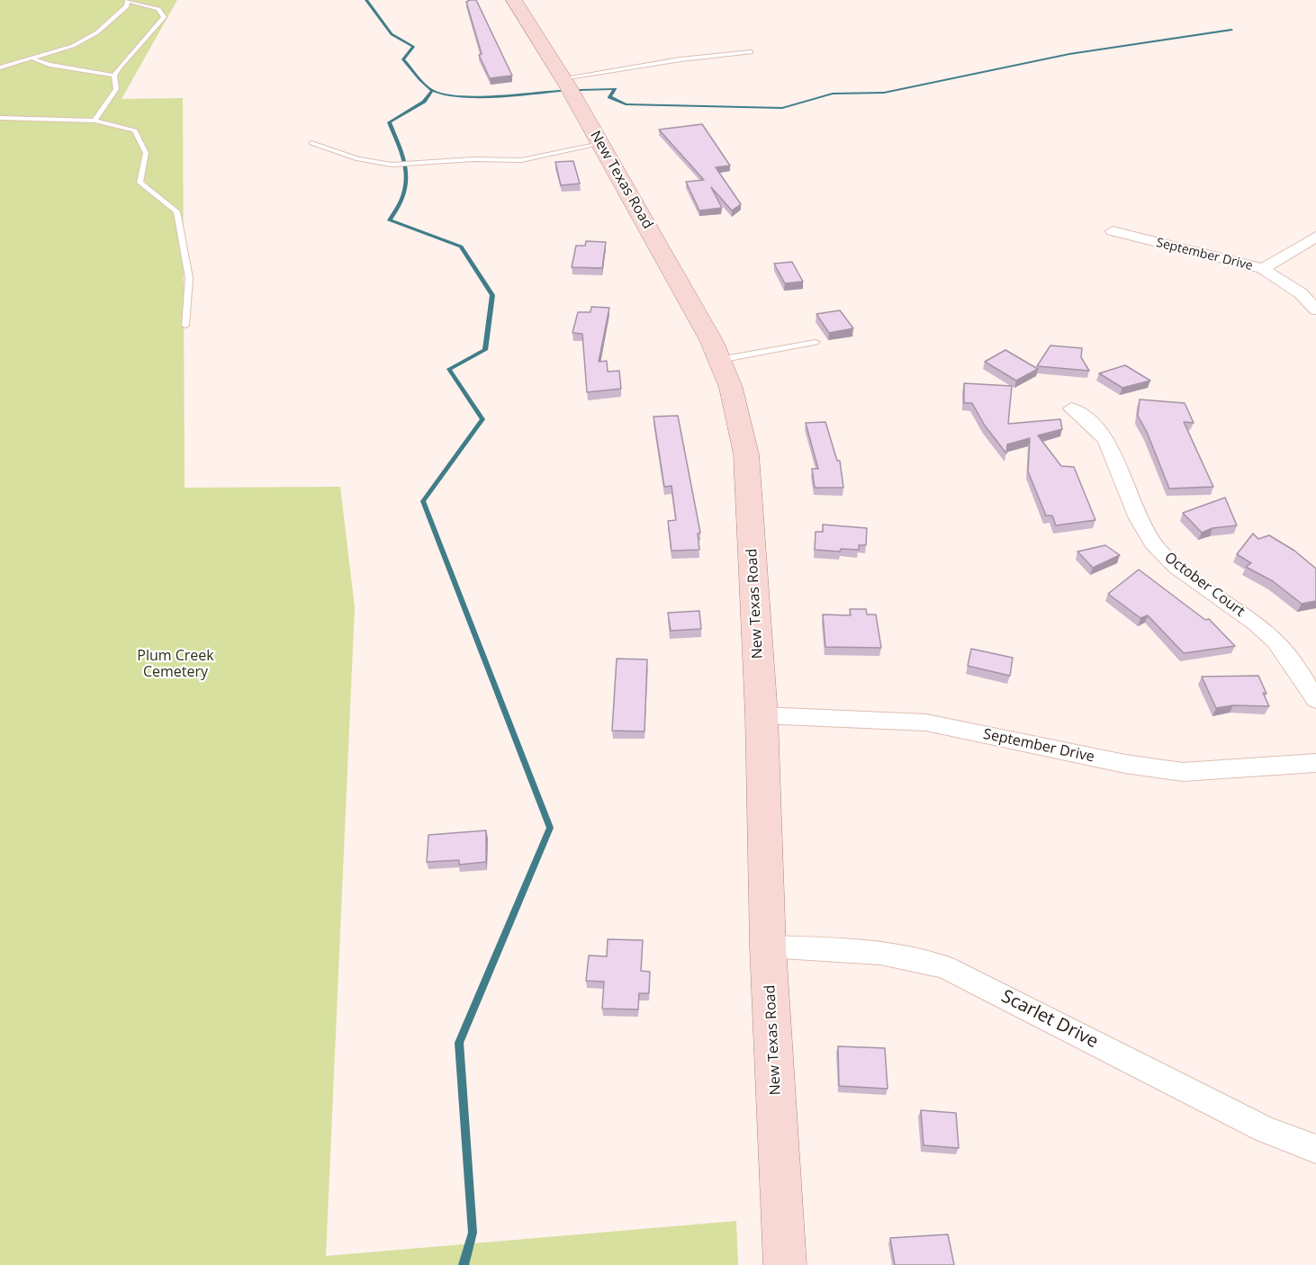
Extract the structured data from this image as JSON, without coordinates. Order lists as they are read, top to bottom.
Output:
{
  "streets": {
    "main road": ["New Texas Road"],
    "street": ["September Drive", "October Court", "Scarlet Drive"]
  },
  "crossings": [
    ["New Texas Road", "September Drive"],
    ["New Texas Road", "Scarlet Drive"]
  ],
  "parks": ["Plum Creek Cemetery"]
}
